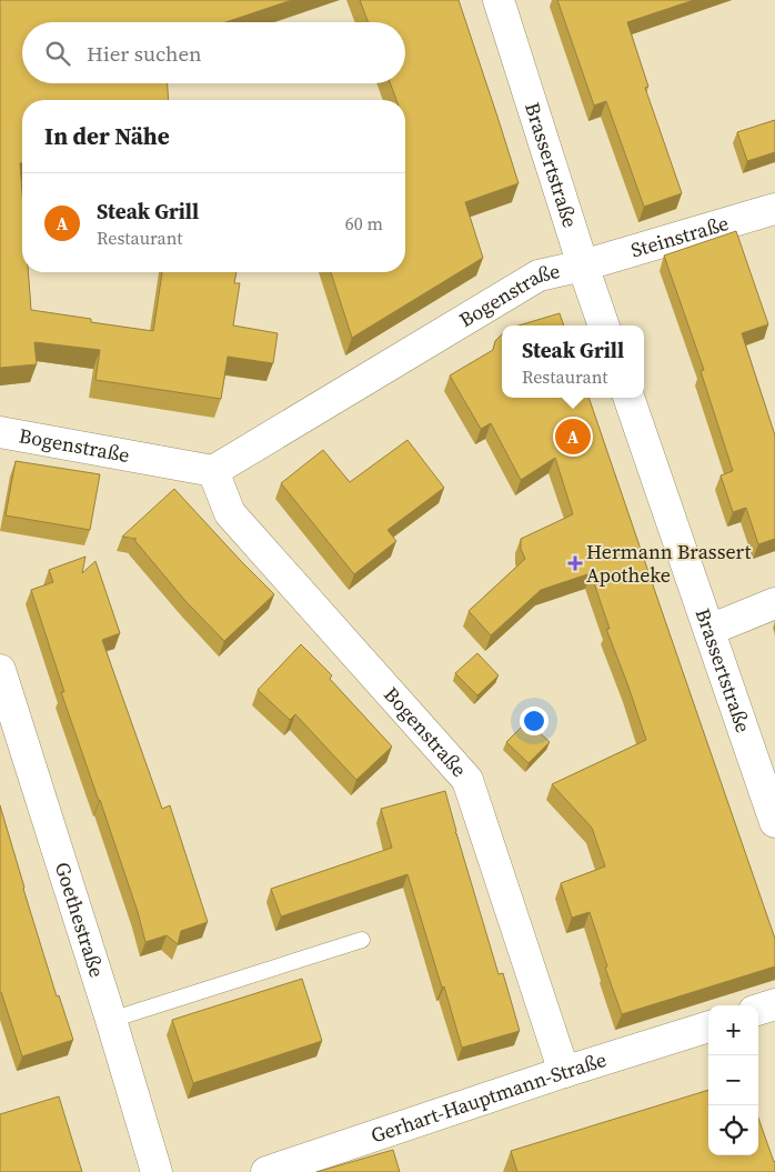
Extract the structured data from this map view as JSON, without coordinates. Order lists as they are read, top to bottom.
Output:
{
  "streets": {
    "street": [
      "Brassertstraße",
      "Steinstraße",
      "Bogenstraße",
      "Goethestraße",
      "Gerhart-Hauptmann-Straße"
    ]
  },
  "crossings": [
    ["Brassertstraße", "Steinstraße"],
    ["Brassertstraße", "Bogenstraße"],
    ["Steinstraße", "Bogenstraße"],
    ["Bogenstraße", "Gerhart-Hauptmann-Straße"]
  ],
  "places": {
    "health": ["Hermann Brassert Apotheke"]
  },
  "page": {
    "search": "Hier suchen",
    "heading": "In der Nähe",
    "list": [
      {
        "mark": "A",
        "name": "Steak Grill",
        "note": "Restaurant",
        "value": "60 m"
      }
    ],
    "popup": ["Steak Grill", "Restaurant"],
    "pins": "A",
    "map_buttons": ["+", "−"]
  }
}
